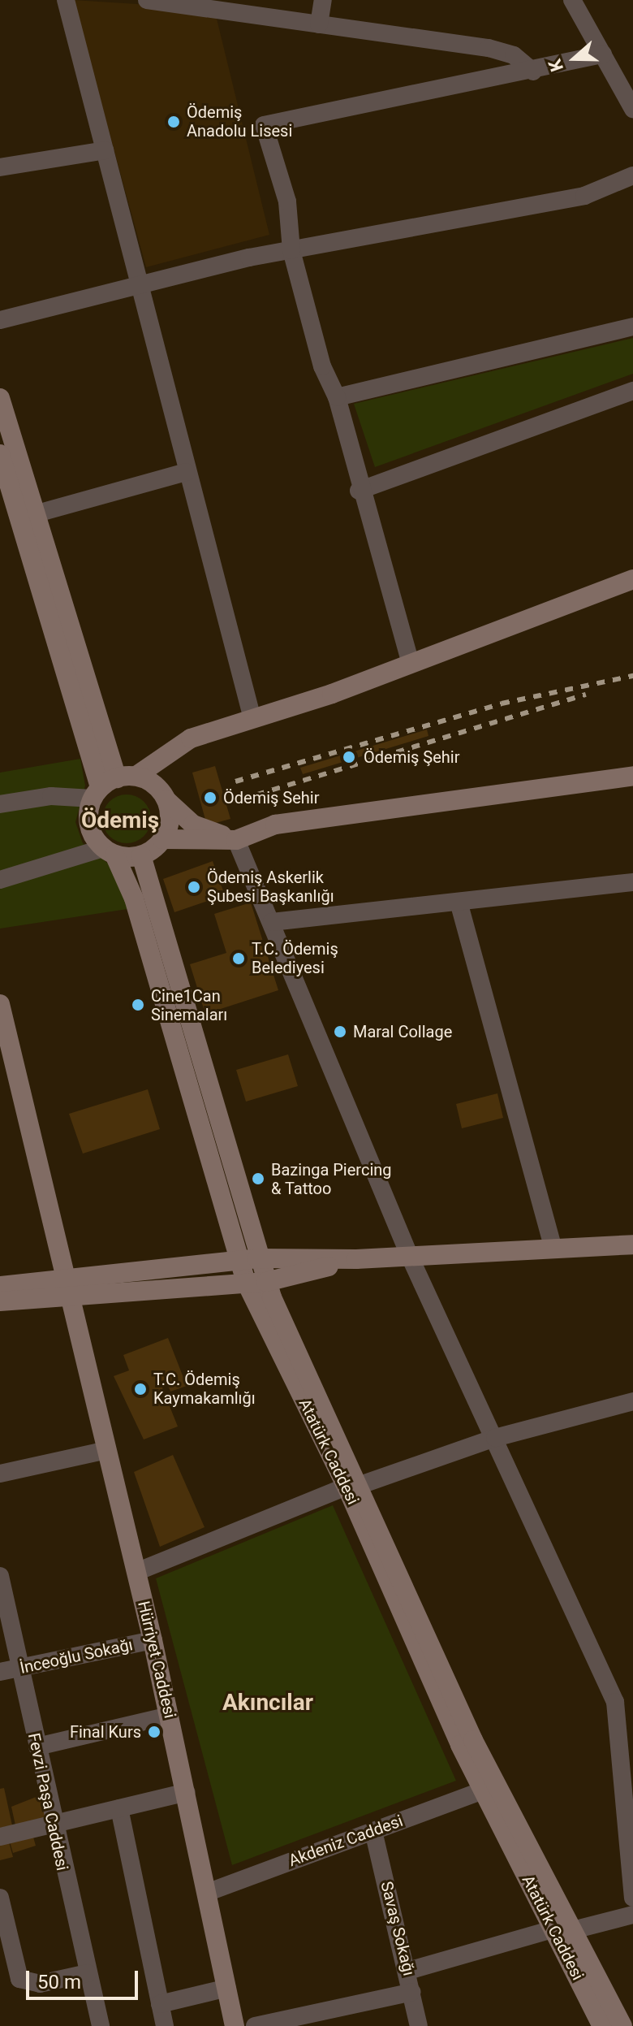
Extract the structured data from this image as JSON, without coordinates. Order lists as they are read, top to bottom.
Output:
{
  "streets": {
    "main road": ["Atatürk Caddesi", "Hürriyet Caddesi"],
    "street": [
      "İnceoğlu Sokağı",
      "Fevzi Paşa Caddesi",
      "Akdeniz Caddesi",
      "Savaş Sokağı"
    ]
  },
  "crossings": [
    ["Atatürk Caddesi", "Akdeniz Caddesi"],
    ["İnceoğlu Sokağı", "Hürriyet Caddesi"],
    ["İnceoğlu Sokağı", "Fevzi Paşa Caddesi"],
    ["Hürriyet Caddesi", "Akdeniz Caddesi"],
    ["Akdeniz Caddesi", "Savaş Sokağı"]
  ],
  "districts": ["Ödemiş", "Akıncılar"],
  "places": [
    "Ödemiş Anadolu Lisesi",
    "Ödemiş Şehir",
    "Ödemiş Sehir",
    "Ödemiş Askerlik Şubesi Başkanlığı",
    "T.C. Ödemiş Belediyesi",
    "Cine1Can Sinemaları",
    "Maral Collage",
    "Bazinga Piercing & Tattoo",
    "T.C. Ödemiş Kaymakamlığı",
    "Final Kurs"
  ],
  "scale_bar": "50 m",
  "north": "left"
}
